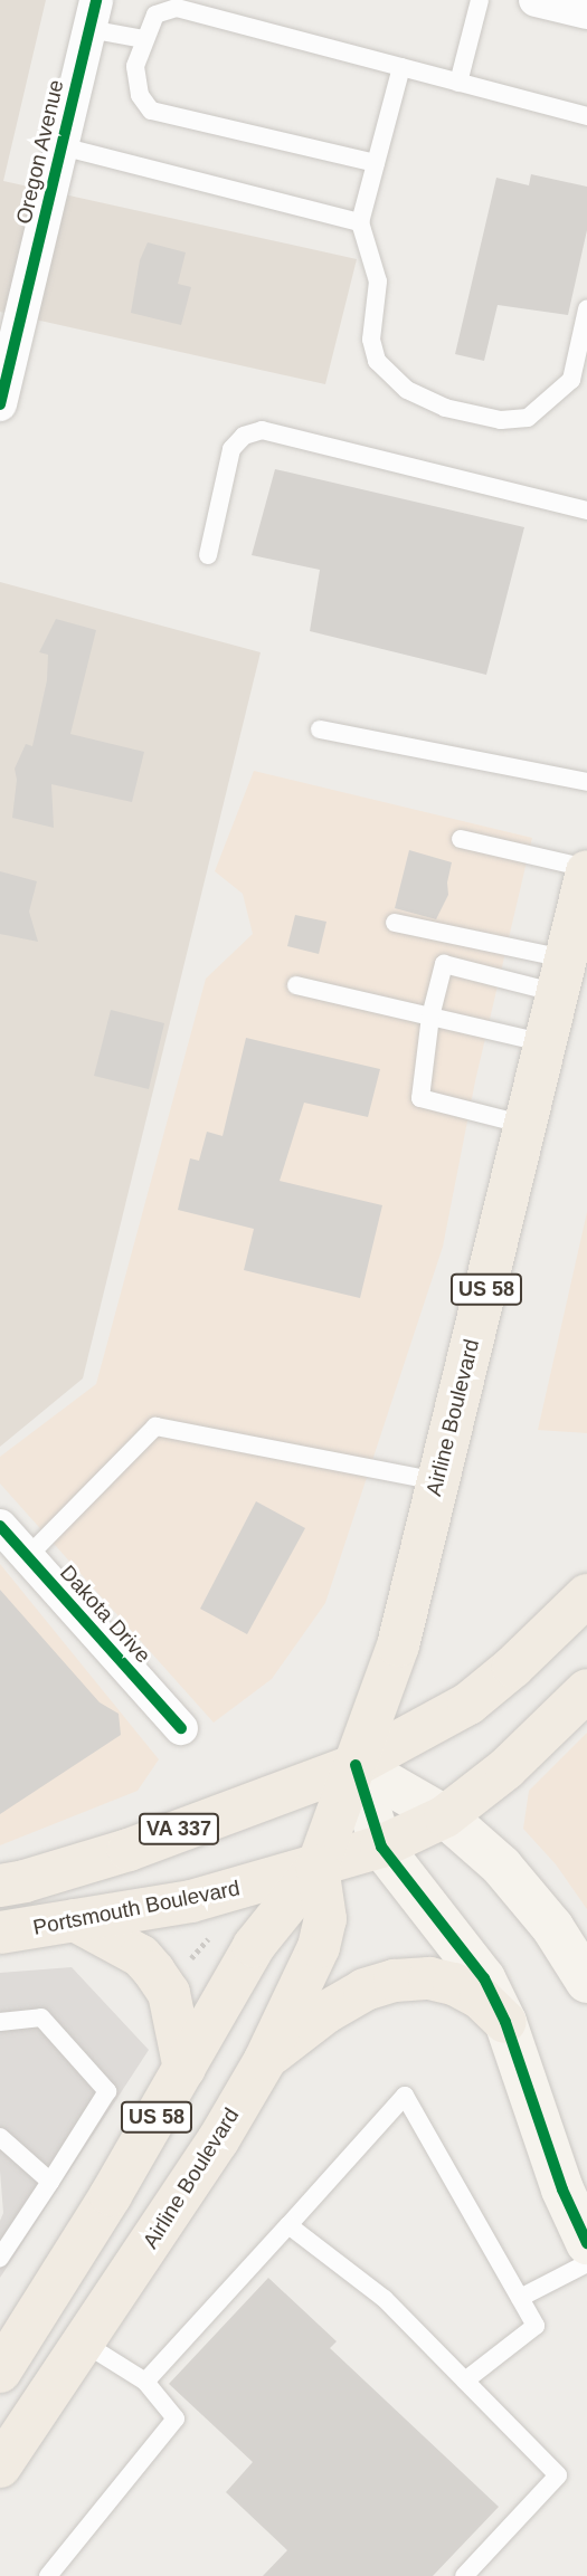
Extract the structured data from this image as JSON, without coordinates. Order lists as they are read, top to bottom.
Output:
{
  "streets": {
    "main road": [
      "US 58",
      "Airline Boulevard",
      "VA 337",
      "Portsmouth Boulevard"
    ],
    "street": ["Oregon Avenue", "Dakota Drive"]
  },
  "crossings": [
    ["Airline Boulevard", "VA 337"],
    ["Airline Boulevard", "Portsmouth Boulevard"]
  ]
}
